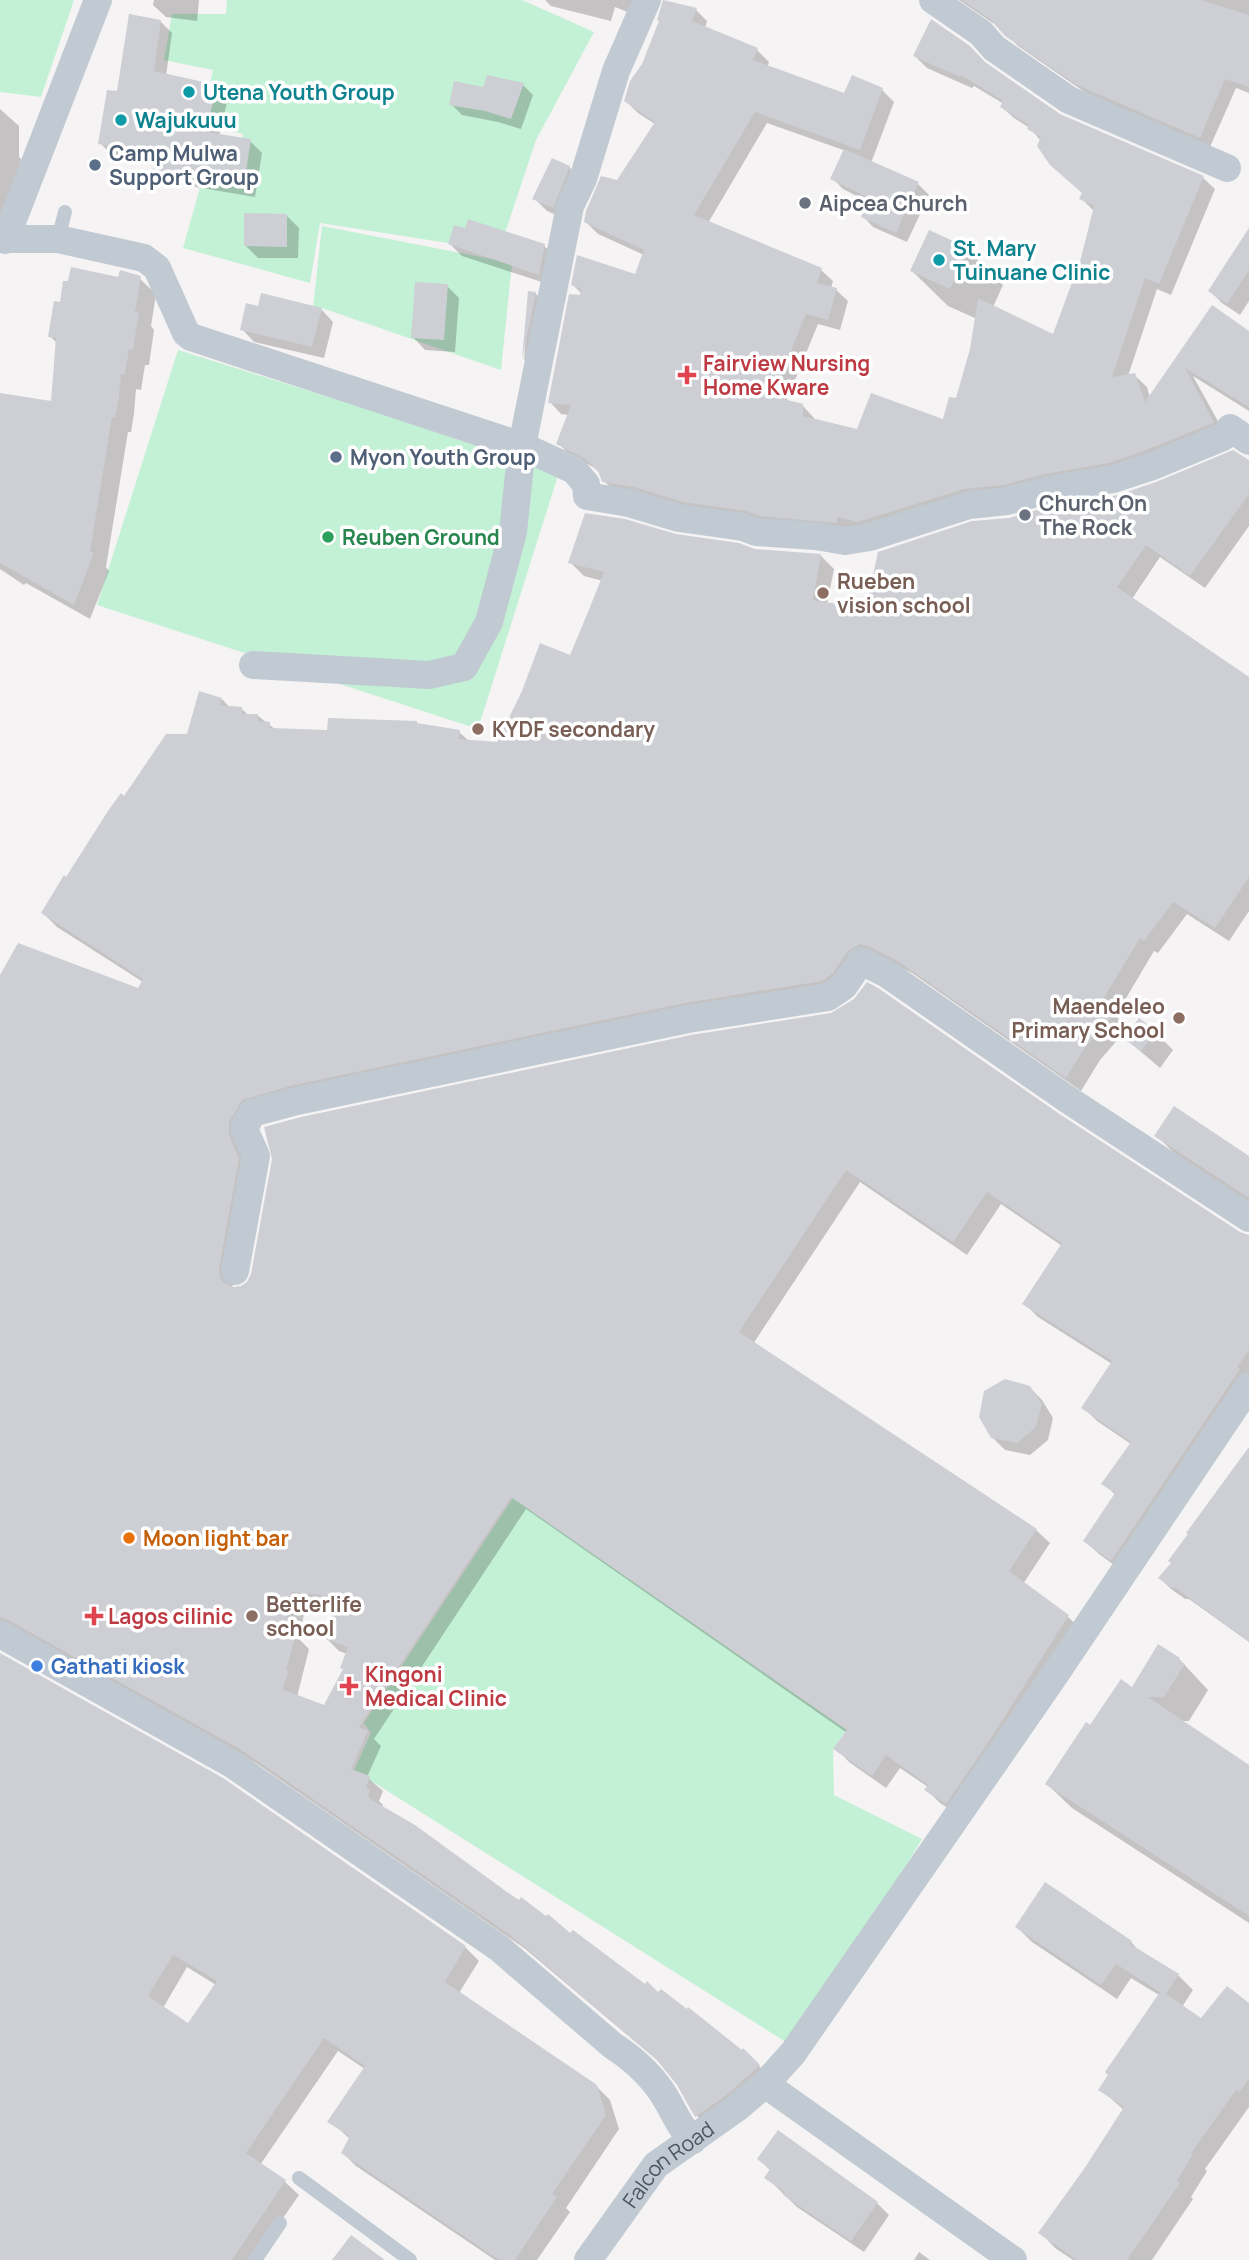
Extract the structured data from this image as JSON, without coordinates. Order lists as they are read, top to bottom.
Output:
{
  "streets": {
    "street": ["Falcon Road"]
  },
  "places": {
    "other": [
      "Utena Youth Group",
      "Wajukuuu",
      "Camp Mulwa Support Group",
      "Aipcea Church",
      "St. Mary Tuinuane Clinic",
      "Myon Youth Group",
      "Church On The Rock",
      "Reuben Ground",
      "Rueben vision school",
      "KYDF secondary",
      "Maendeleo Primary School",
      "Moon light bar",
      "Betterlife school",
      "Gathati kiosk"
    ],
    "health": ["Fairview Nursing Home Kware", "Lagos cilinic", "Kingoni Medical Clinic"]
  }
}
